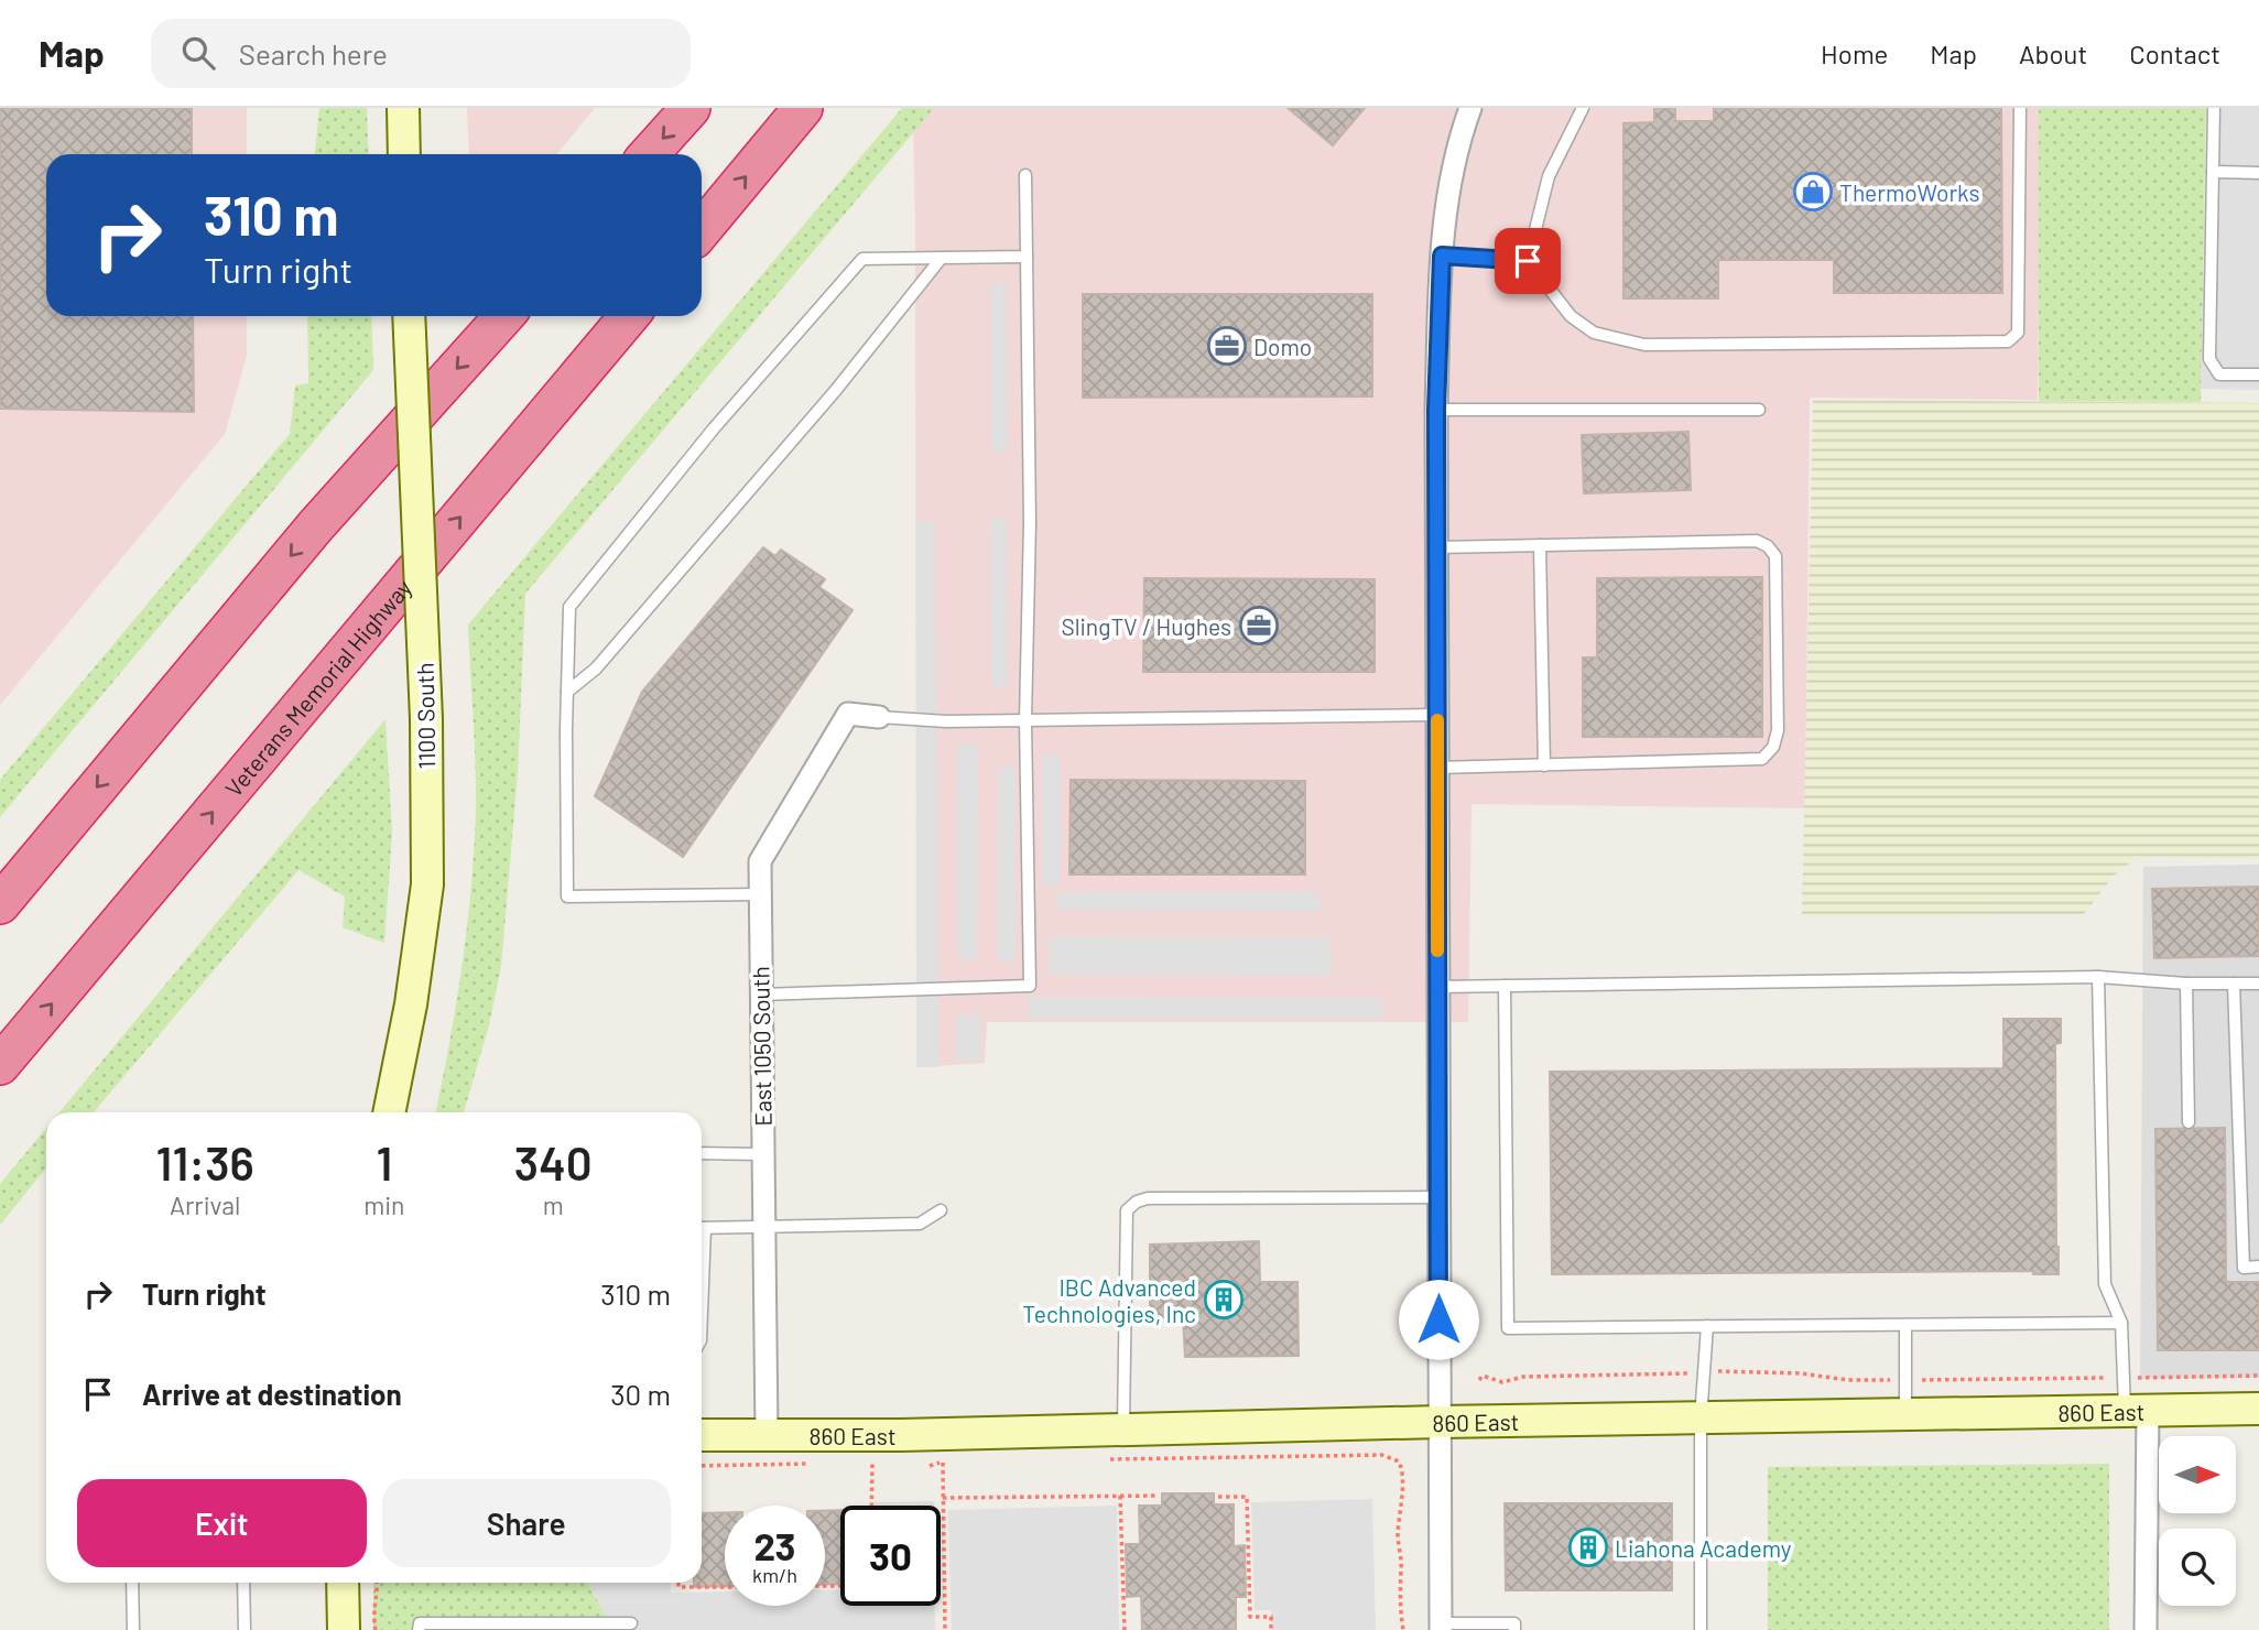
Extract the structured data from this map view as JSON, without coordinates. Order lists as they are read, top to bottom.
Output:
{
  "streets": {
    "highway": ["Veterans Memorial Highway"],
    "street": ["1100 South", "East 1050 South", "860 East"]
  },
  "crossings": [
    ["East 1050 South", "860 East"]
  ],
  "places": {
    "shop": ["ThermoWorks"],
    "office": ["Domo", "SlingTV / Hughes"],
    "building": ["IBC Advanced Technologies, Inc", "Liahona Academy"]
  },
  "north": "right",
  "page": {
    "header": "Map",
    "search": "Search here",
    "nav": [
      "Home",
      "Map",
      "About",
      "Contact"
    ],
    "turn": ["310 m", "Turn right"],
    "eta": [
      "11:36",
      "Arrival",
      "1",
      "min",
      "340",
      "m"
    ],
    "list": [
      {
        "name": "Turn right",
        "value": "310 m"
      },
      {
        "name": "Arrive at destination",
        "value": "30 m"
      }
    ],
    "buttons": ["Exit", "Share"],
    "speed": "23 km/h",
    "limit": "30"
  }
}
